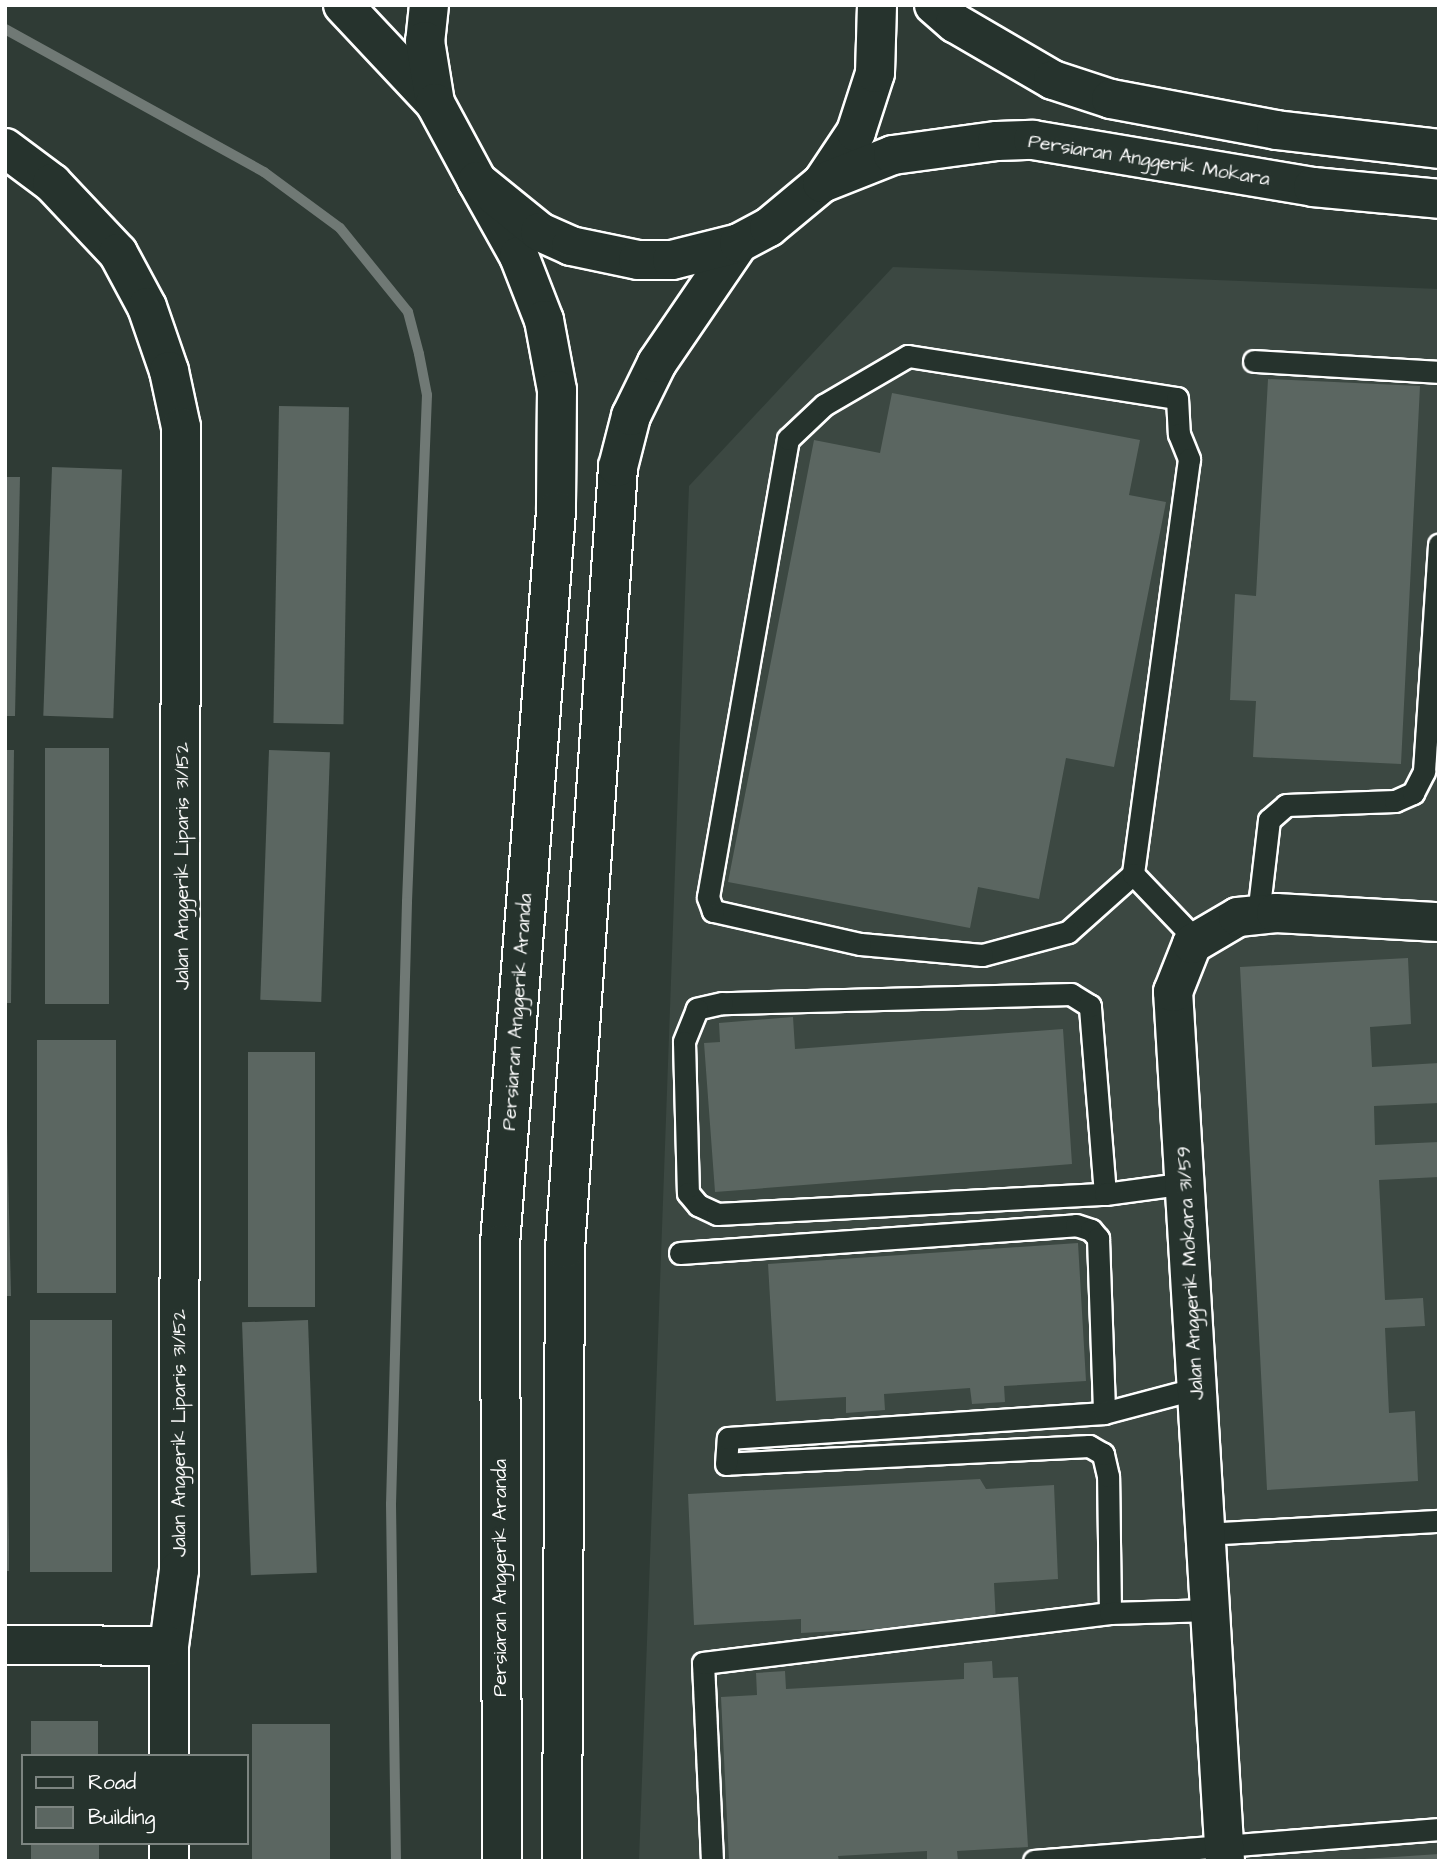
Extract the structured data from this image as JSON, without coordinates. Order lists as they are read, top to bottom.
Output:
{
  "streets": {
    "main road": [
      "Persiaran Anggerik Mokara",
      "Jalan Anggerik Liparis 31/152",
      "Persiaran Anggerik Aranda",
      "Jalan Anggerik Mokara 31/59"
    ]
  },
  "legend": ["Road", "Building"]
}
